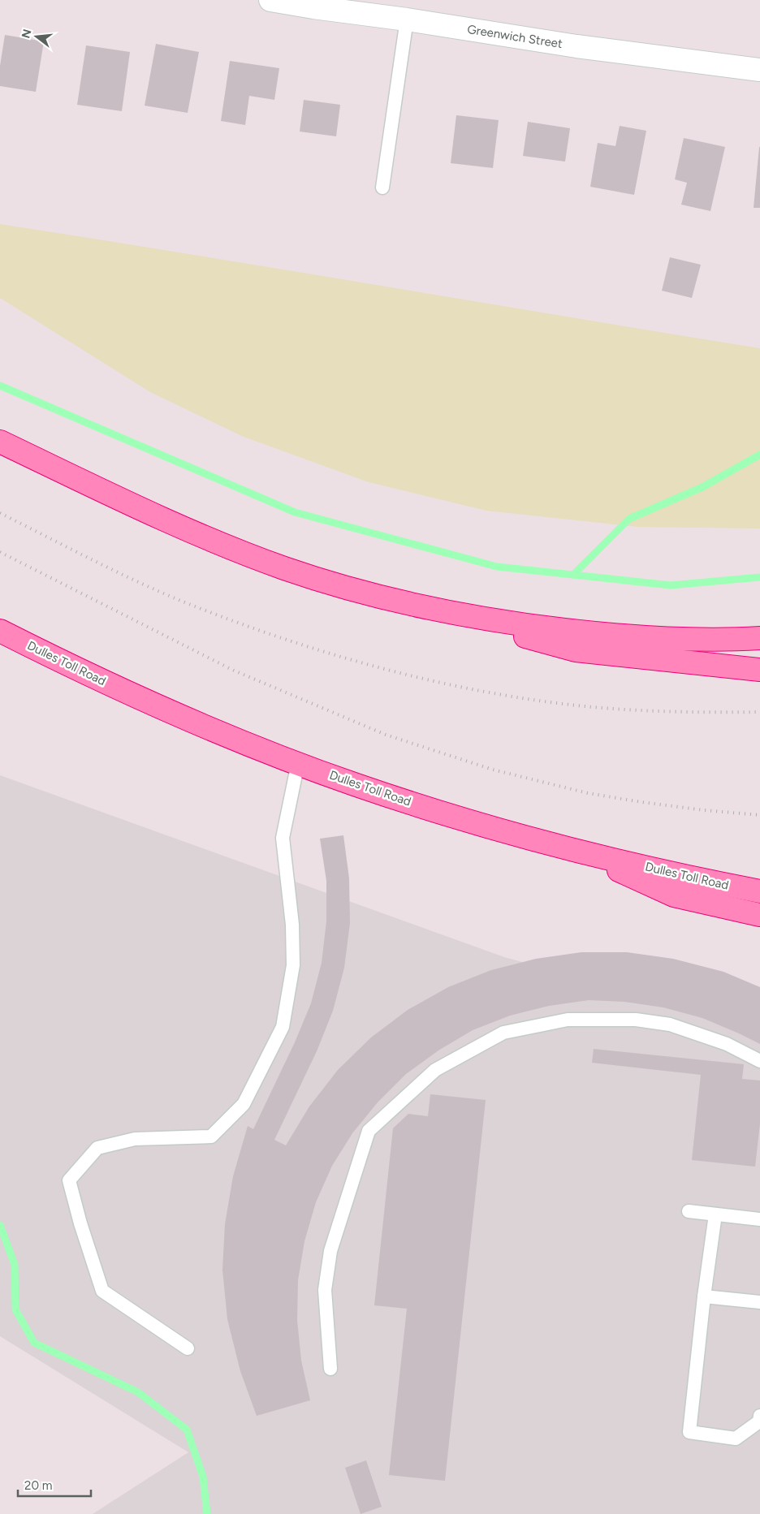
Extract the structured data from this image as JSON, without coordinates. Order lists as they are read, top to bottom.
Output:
{
  "streets": {
    "highway": ["Dulles Toll Road"],
    "street": ["Greenwich Street"]
  },
  "scale_bar": "20 m",
  "north": "left"
}
